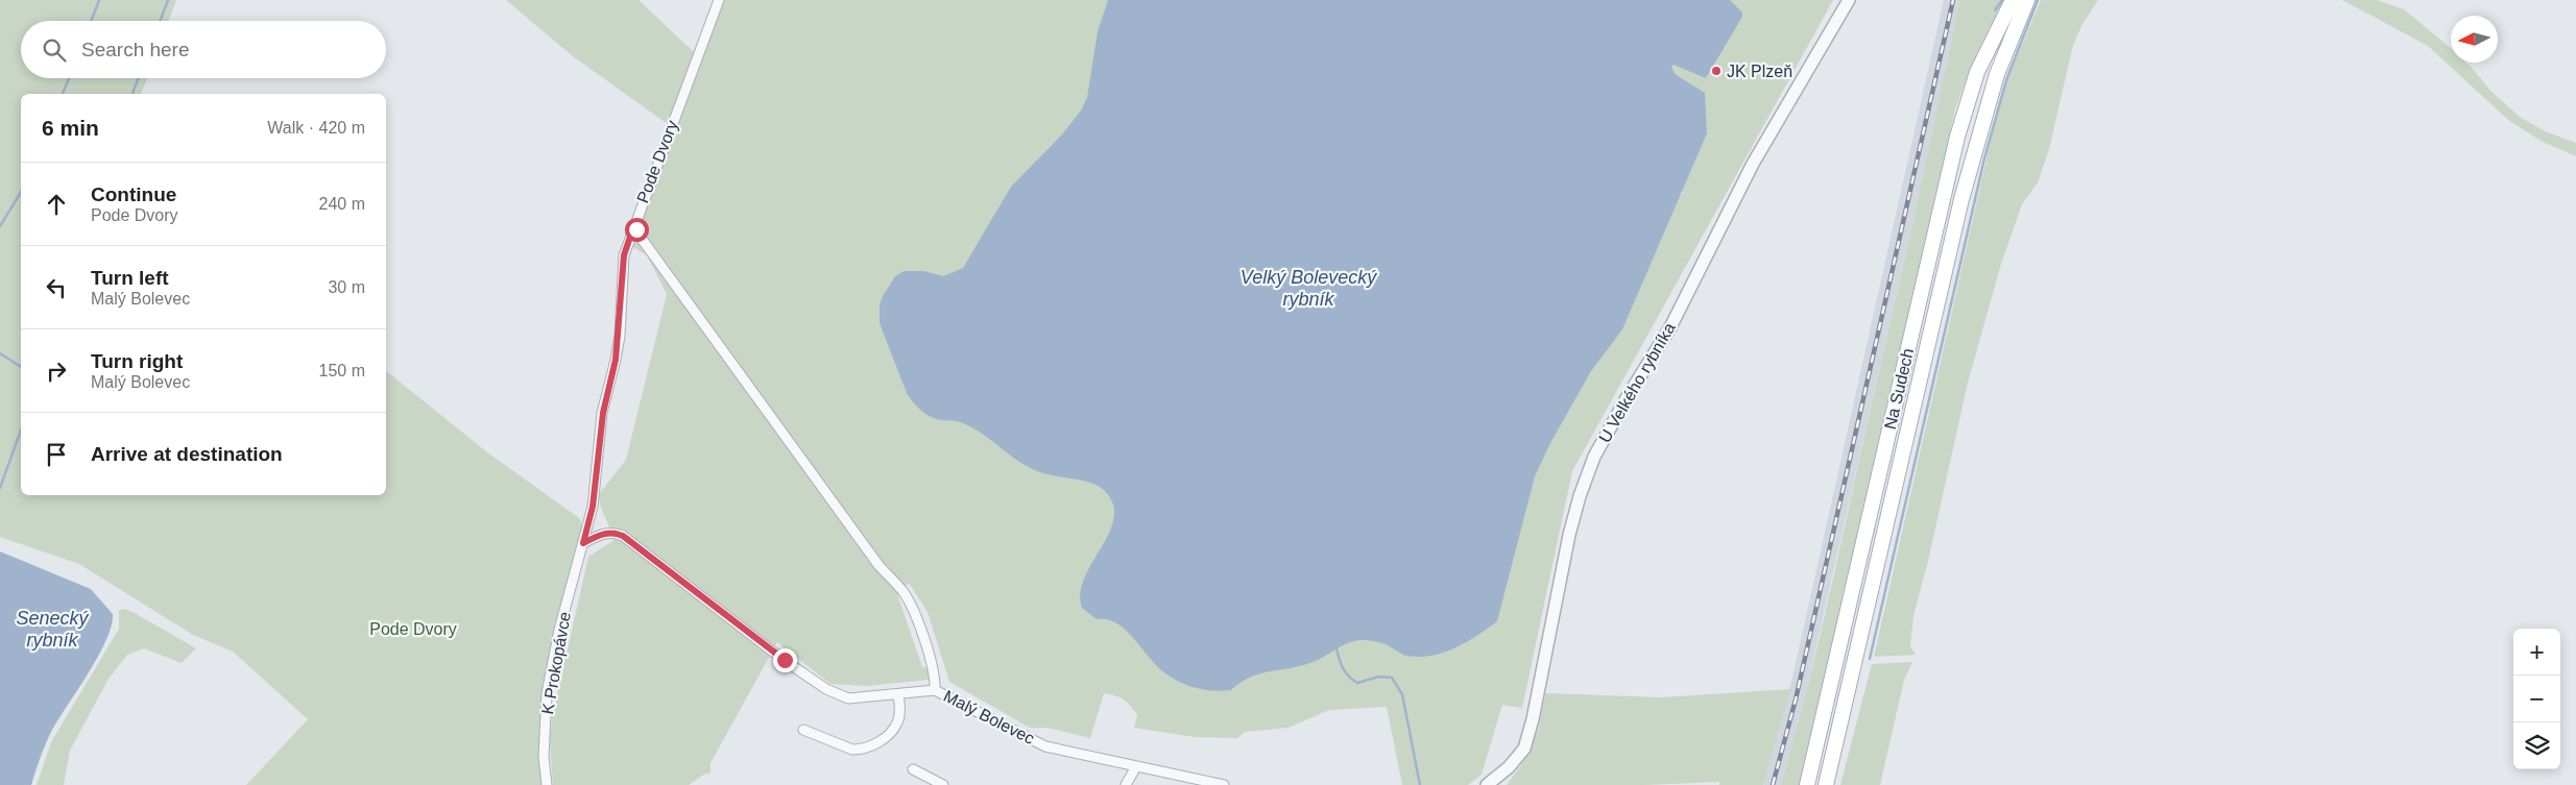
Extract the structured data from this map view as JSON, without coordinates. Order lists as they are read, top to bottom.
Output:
{
  "streets": {
    "main road": ["Na Sudech"],
    "street": [
      "Pode Dvory",
      "U Velkého rybníka",
      "K Prokopávce",
      "Malý Bolevec"
    ]
  },
  "crossings": [
    ["Pode Dvory", "K Prokopávce"],
    ["Pode Dvory", "Malý Bolevec"],
    ["K Prokopávce", "Malý Bolevec"]
  ],
  "water": ["Velký Bolevecký rybník", "Senecký rybník"],
  "parks": ["Pode Dvory"],
  "places": ["JK Plzeň"],
  "north": "left",
  "page": {
    "search": "Search here",
    "heading": ["6 min", "Walk · 420 m"],
    "list": [
      ["Continue", "Pode Dvory", "240 m"],
      ["Turn left", "Malý Bolevec", "30 m"],
      ["Turn right", "Malý Bolevec", "150 m"],
      "Arrive at destination"
    ],
    "map_buttons": ["+", "−"]
  }
}
